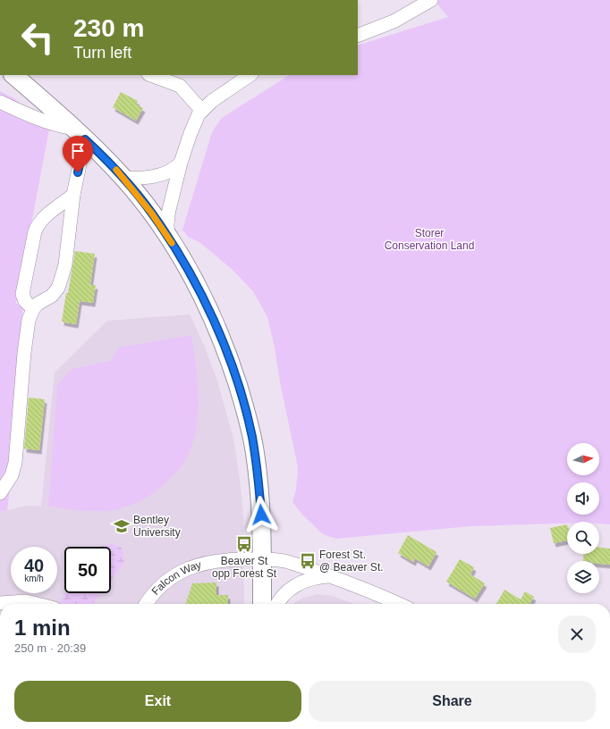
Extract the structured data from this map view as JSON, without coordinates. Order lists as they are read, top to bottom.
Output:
{
  "streets": {
    "street": ["Falcon Way"]
  },
  "parks": ["Storer Conservation Land"],
  "places": {
    "school or university": ["Bentley University"],
    "bus stop": ["Beaver St opp Forest St", "Forest St. @ Beaver St."]
  },
  "north": "right",
  "page": {
    "turn": ["230 m", "Turn left"],
    "speed": "40 km/h",
    "limit": "50",
    "heading": ["1 min", "250 m · 20:39"],
    "buttons": ["Exit", "Share"]
  }
}
